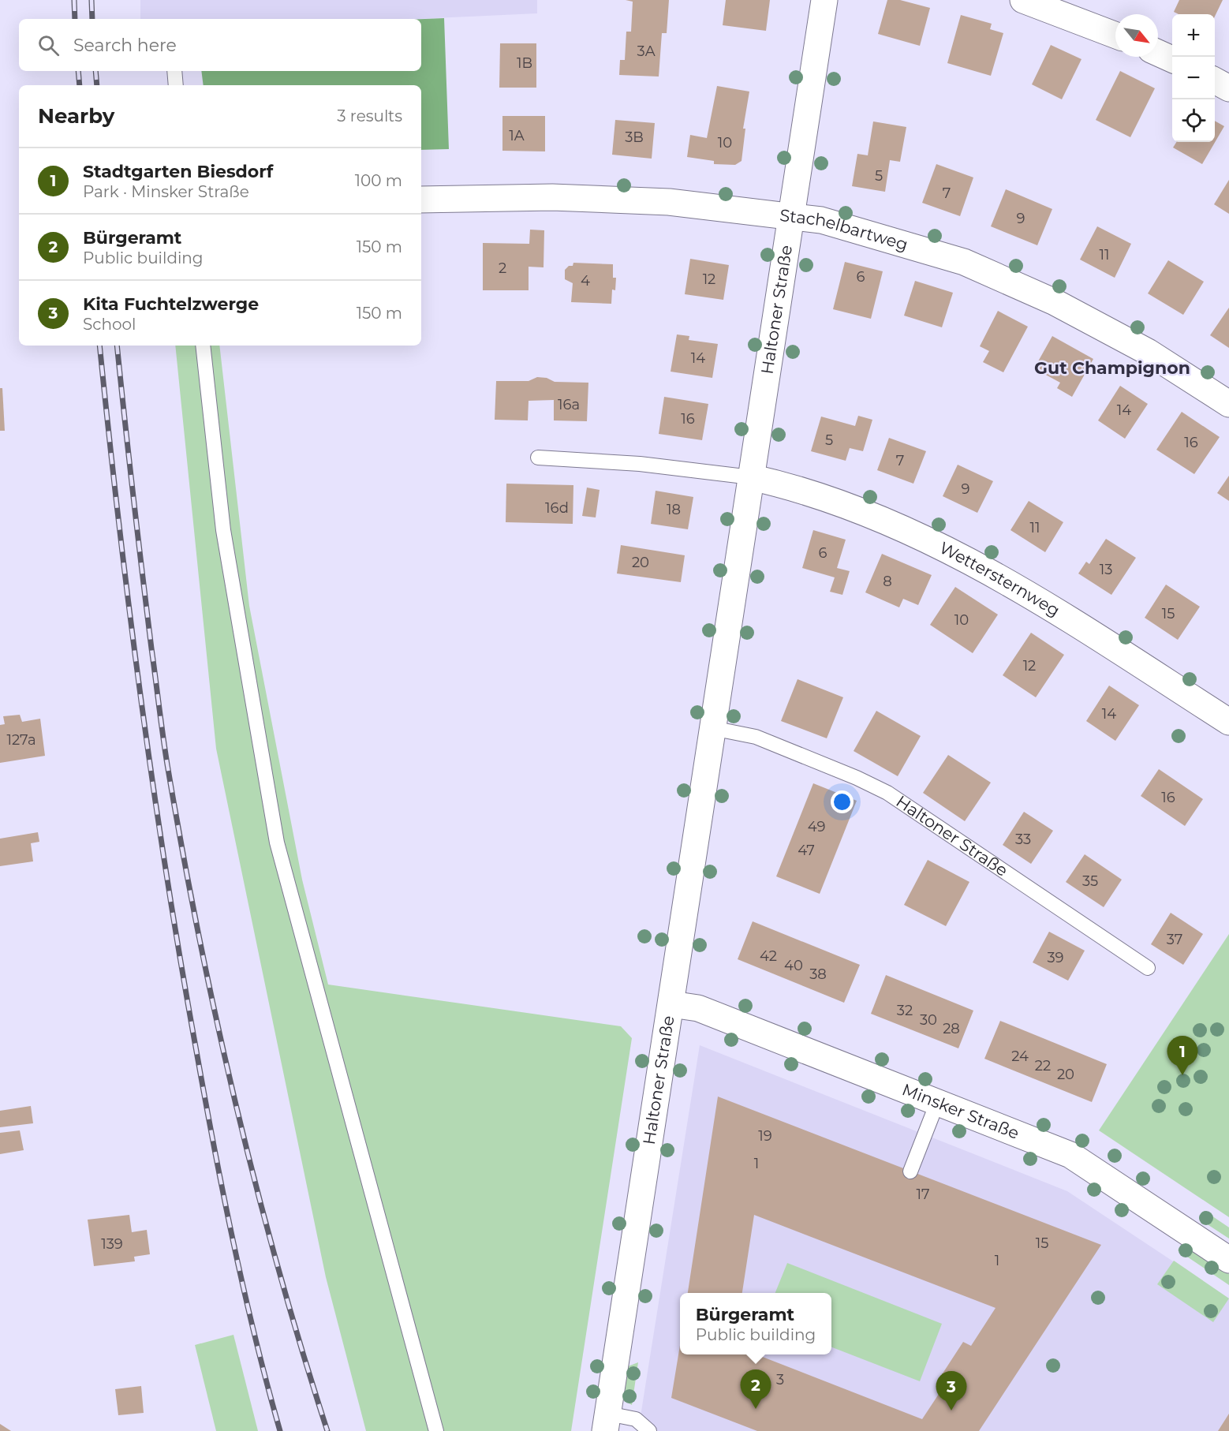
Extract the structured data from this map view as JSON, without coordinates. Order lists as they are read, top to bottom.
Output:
{
  "streets": {
    "street": [
      "Stachelbartweg",
      "Haltoner Straße",
      "Wettersternweg",
      "Minsker Straße"
    ]
  },
  "crossings": [
    ["Stachelbartweg", "Haltoner Straße"],
    ["Haltoner Straße", "Wettersternweg"],
    ["Haltoner Straße", "Minsker Straße"]
  ],
  "districts": ["Gut Champignon"],
  "house_numbers": [
    "3A",
    "1B",
    "1A",
    "3B",
    "10",
    "5",
    "7",
    "9",
    "11",
    "2",
    "6",
    "12",
    "4",
    "14",
    "16a",
    "14",
    "16",
    "5",
    "16",
    "7",
    "9",
    "16d",
    "18",
    "11",
    "6",
    "20",
    "13",
    "8",
    "15",
    "10",
    "12",
    "14",
    "127a",
    "16",
    "49",
    "33",
    "47",
    "35",
    "37",
    "42",
    "39",
    "40",
    "38",
    "32",
    "30",
    "28",
    "24",
    "22",
    "20",
    "19",
    "1",
    "17",
    "15",
    "139",
    "1",
    "3"
  ],
  "north": "bottom right",
  "page": {
    "map_buttons": ["+", "−"],
    "search": "Search here",
    "heading": ["Nearby", "3 results"],
    "list": [
      {
        "mark": "1",
        "name": "Stadtgarten Biesdorf",
        "note": "Park · Minsker Straße",
        "value": "100 m"
      },
      {
        "mark": "2",
        "name": "Bürgeramt",
        "note": "Public building",
        "value": "150 m"
      },
      {
        "mark": "3",
        "name": "Kita Fuchtelzwerge",
        "note": "School",
        "value": "150 m"
      }
    ],
    "pins": ["1", "2", "3"],
    "popup": ["Bürgeramt", "Public building"]
  }
}
